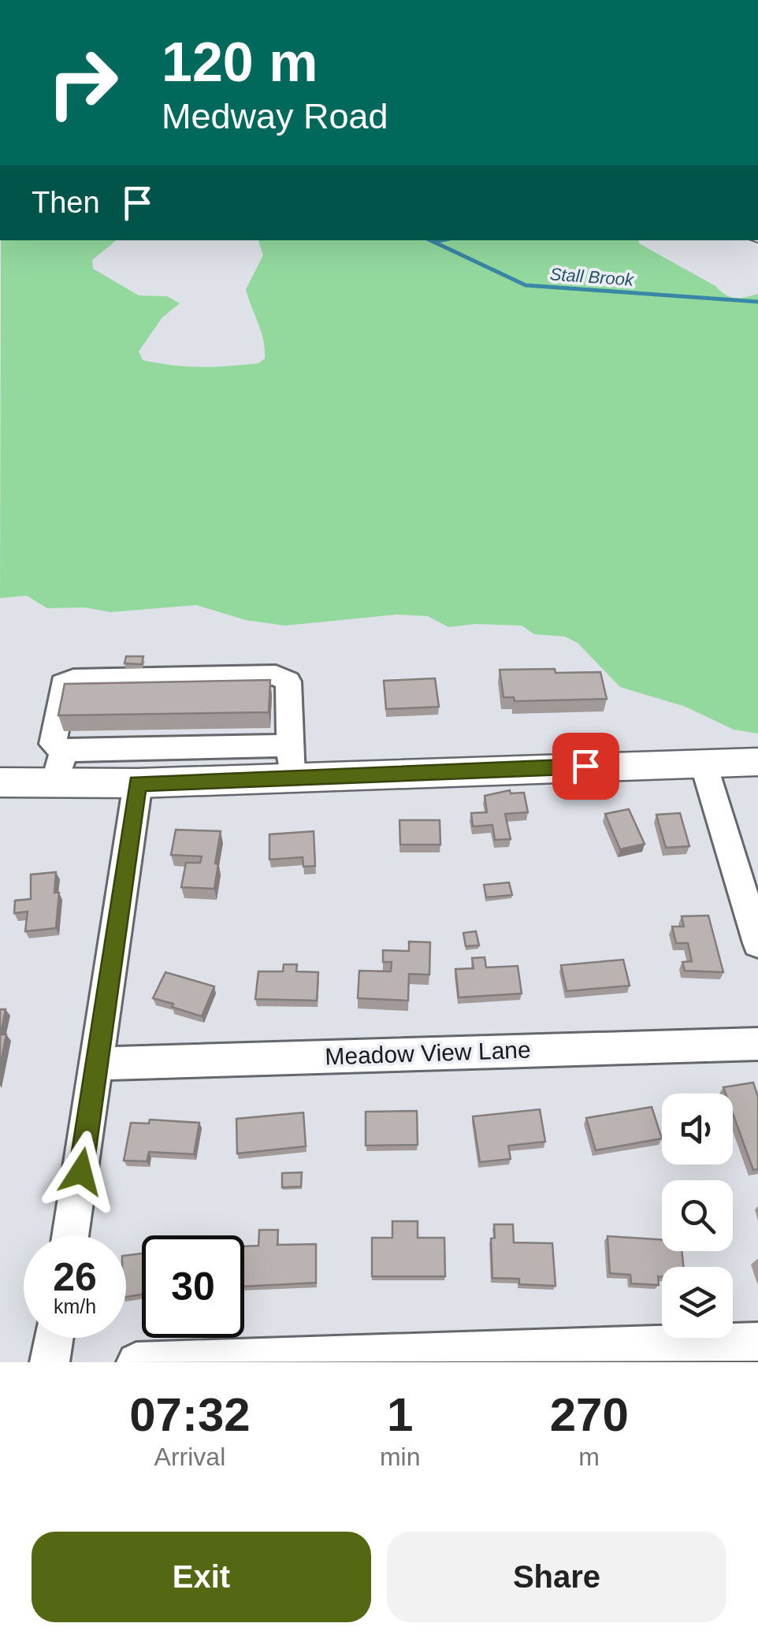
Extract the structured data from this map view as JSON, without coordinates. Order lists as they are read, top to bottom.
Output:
{
  "streets": {
    "street": ["Meadow View Lane"]
  },
  "water": ["Stall Brook"],
  "page": {
    "turn": ["120 m", "Medway Road"],
    "then": "Then",
    "speed": "26 km/h",
    "limit": "30",
    "eta": [
      "07:32",
      "Arrival",
      "1",
      "min",
      "270",
      "m"
    ],
    "buttons": ["Exit", "Share"]
  }
}
